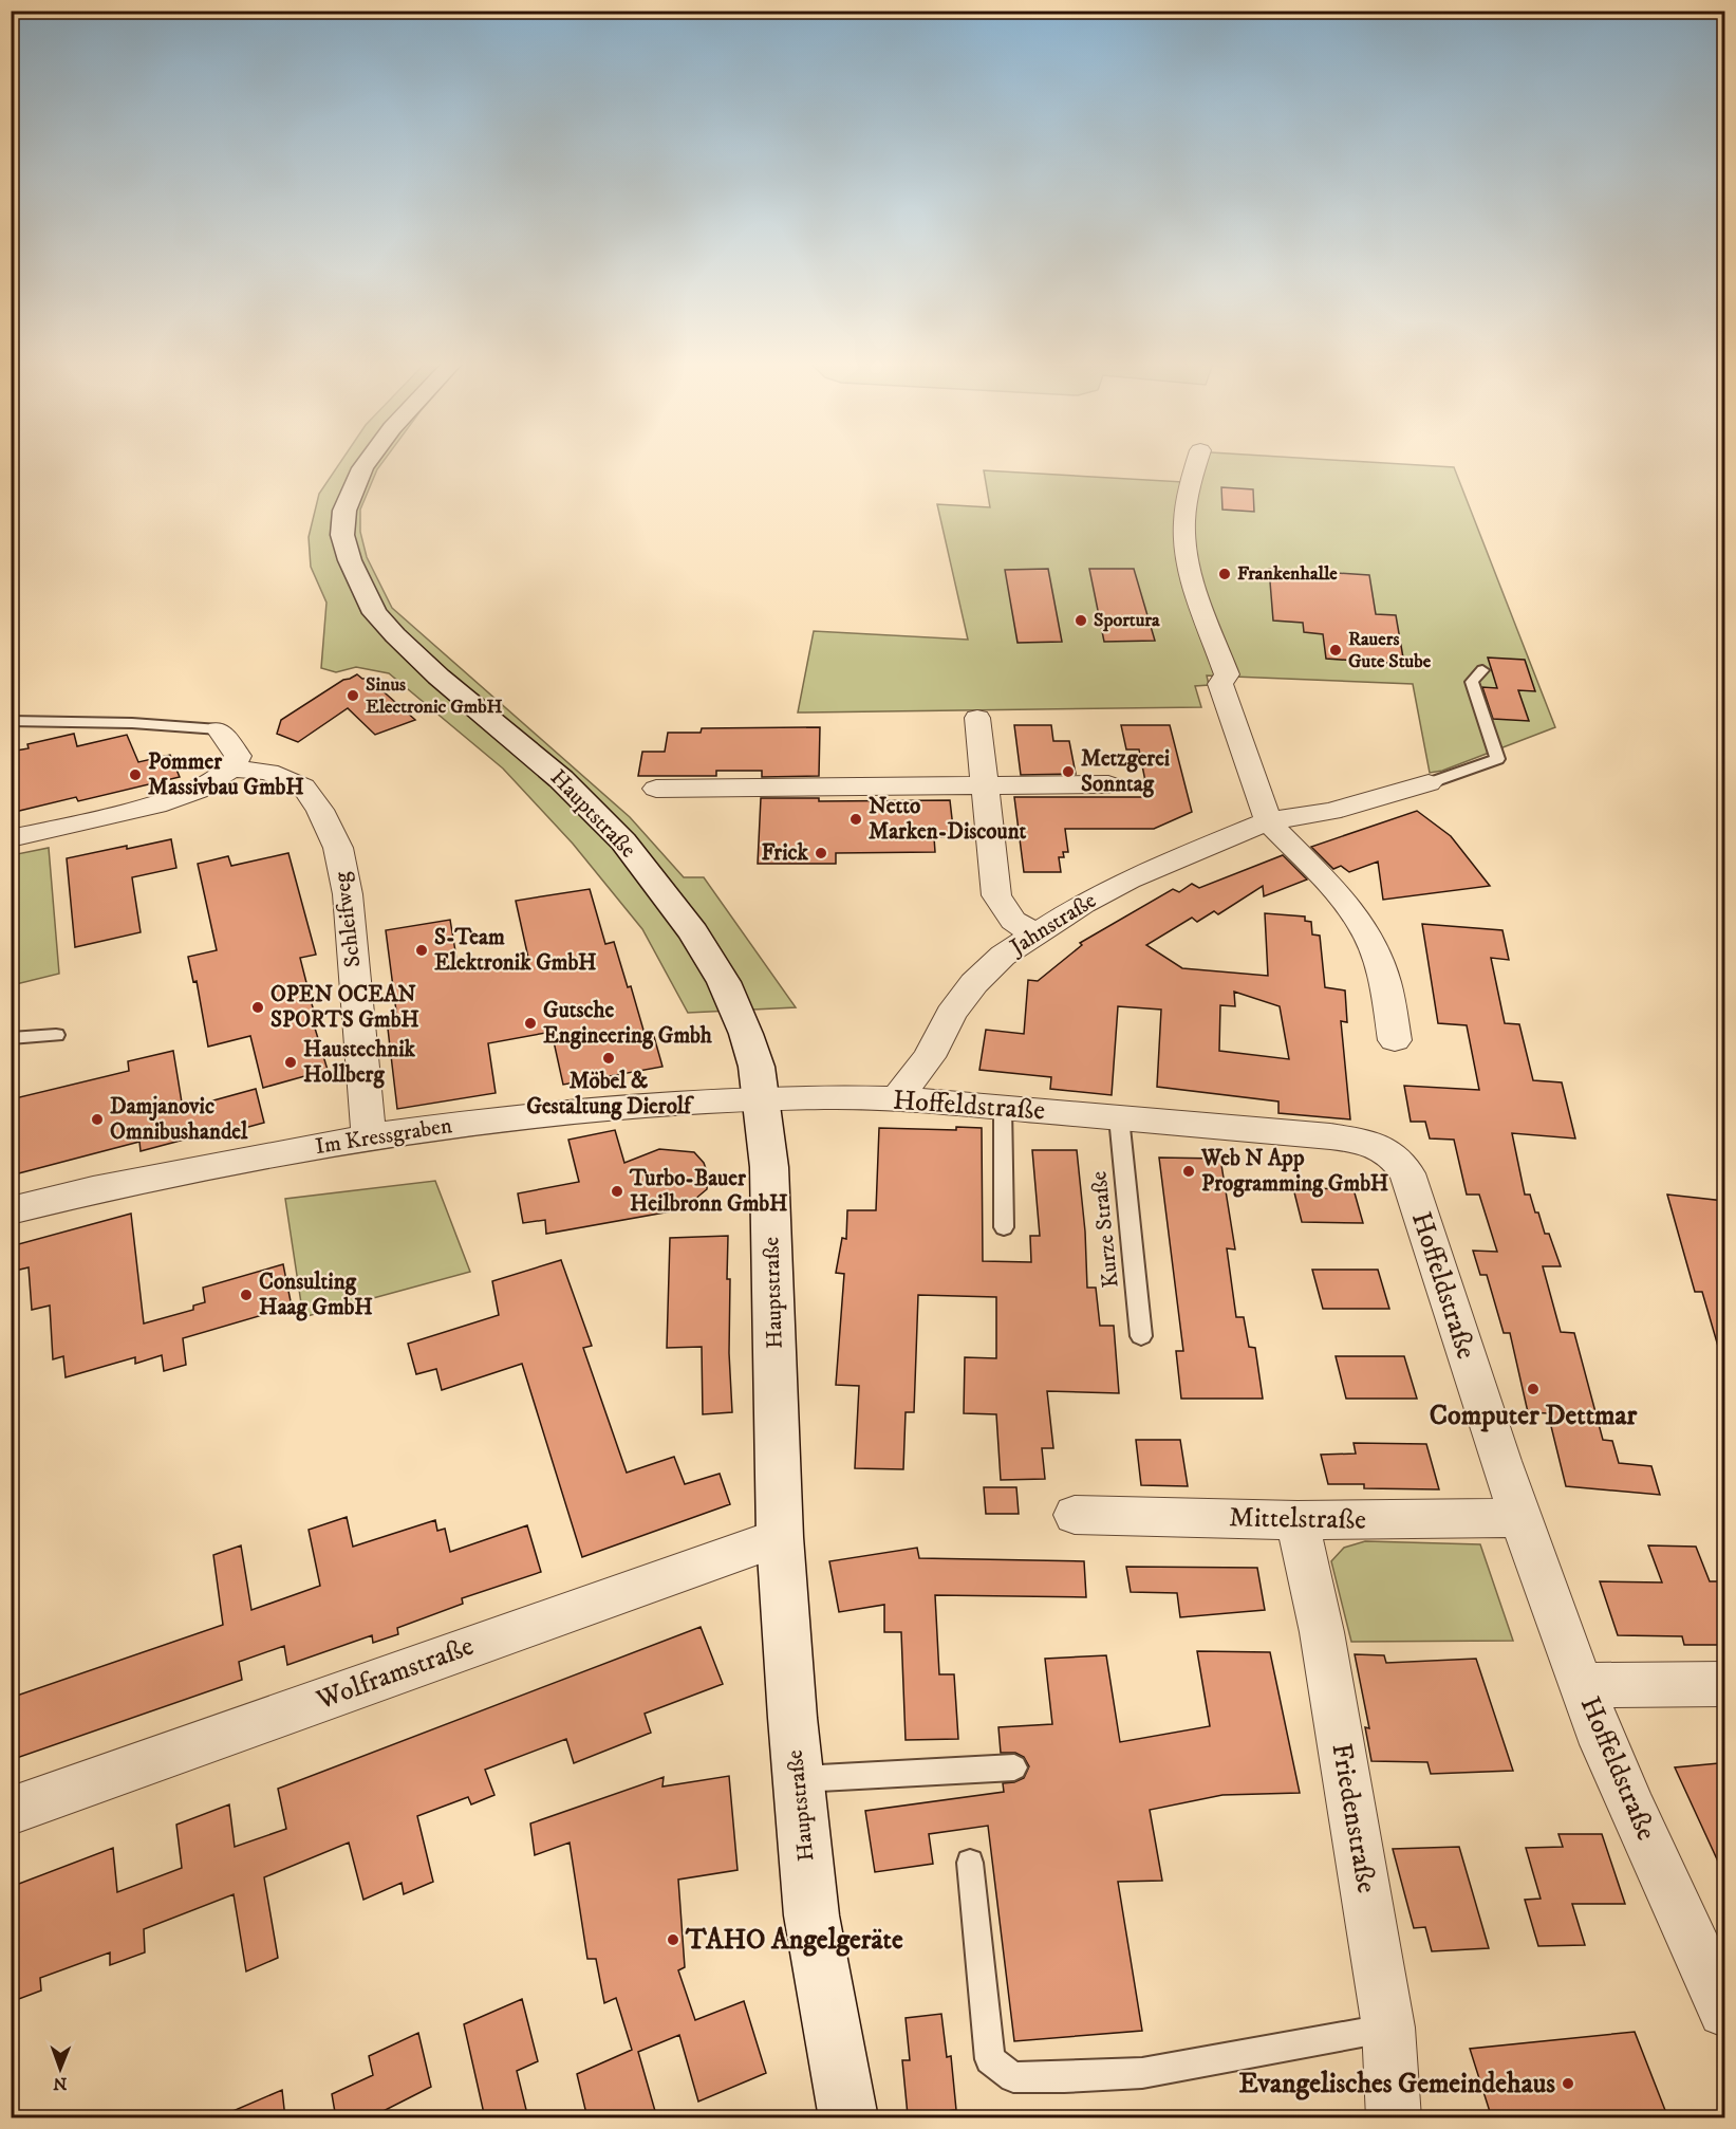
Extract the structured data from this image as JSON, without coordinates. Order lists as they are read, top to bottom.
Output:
{
  "streets": {
    "main road": ["Hauptstraße"],
    "street": [
      "Schleifweg",
      "Jahnstraße",
      "Hoffeldstraße",
      "Im Kressgraben",
      "Mittelstraße",
      "Wolframstraße",
      "Friedenstraße"
    ],
    "lane": ["Kurze Straße"]
  },
  "crossings": [
    ["Hauptstraße", "Hoffeldstraße"],
    ["Hauptstraße", "Im Kressgraben"],
    ["Hauptstraße", "Wolframstraße"],
    ["Schleifweg", "Im Kressgraben"],
    ["Jahnstraße", "Hoffeldstraße"],
    ["Hoffeldstraße", "Im Kressgraben"],
    ["Hoffeldstraße", "Kurze Straße"],
    ["Hoffeldstraße", "Mittelstraße"],
    ["Mittelstraße", "Friedenstraße"]
  ],
  "places": [
    "Frankenhalle",
    "Sportura",
    "Rauers Gute Stube",
    "Sinus Electronic GmbH",
    "Metzgerei Sonntag",
    "Pommer Massivbau GmbH",
    "Netto Marken-Discount",
    "Frick",
    "S-Team Elektronik GmbH",
    "OPEN OCEAN SPORTS GmbH",
    "Gutsche Engineering Gmbh",
    "Möbel & Gestaltung Dierolf",
    "Haustechnik Hollberg",
    "Damjanovic Omnibushandel",
    "Web N App Programming GmbH",
    "Turbo-Bauer Heilbronn GmbH",
    "Consulting Haag GmbH",
    "Computer Dettmar",
    "TAHO Angelgeräte",
    "Evangelisches Gemeindehaus"
  ],
  "north": "bottom"
}
